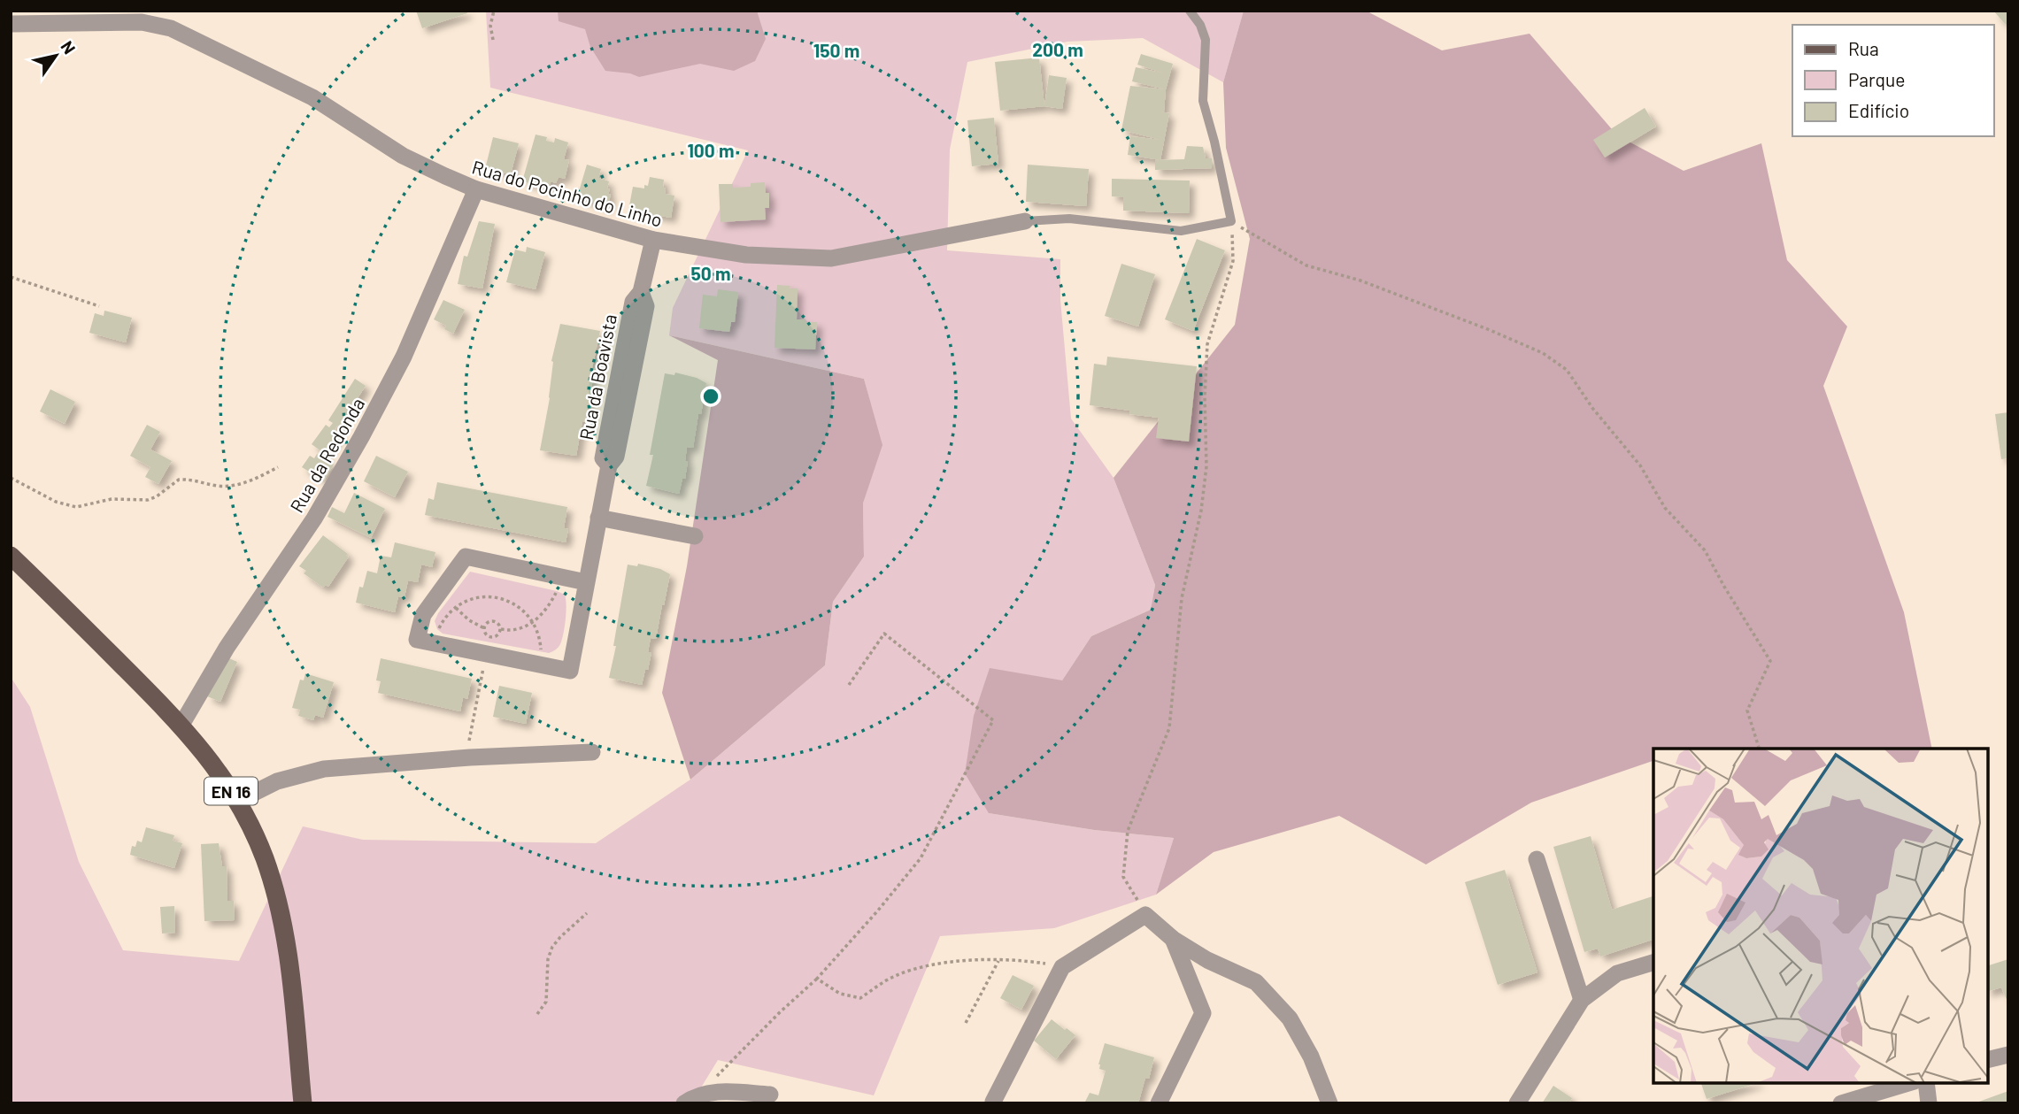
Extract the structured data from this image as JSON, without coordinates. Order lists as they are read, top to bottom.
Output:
{
  "streets": {
    "main road": ["EN 16"],
    "street": ["Rua do Pocinho do Linho", "Rua da Boavista", "Rua da Redonda"]
  },
  "crossings": [
    ["Rua do Pocinho do Linho", "Rua da Boavista"],
    ["Rua do Pocinho do Linho", "Rua da Redonda"],
    ["Rua da Redonda", "EN 16"]
  ],
  "legend": ["Rua", "Parque", "Edifício"],
  "north": "top right",
  "rings": [
    "200 m",
    "150 m",
    "100 m",
    "50 m"
  ]
}
